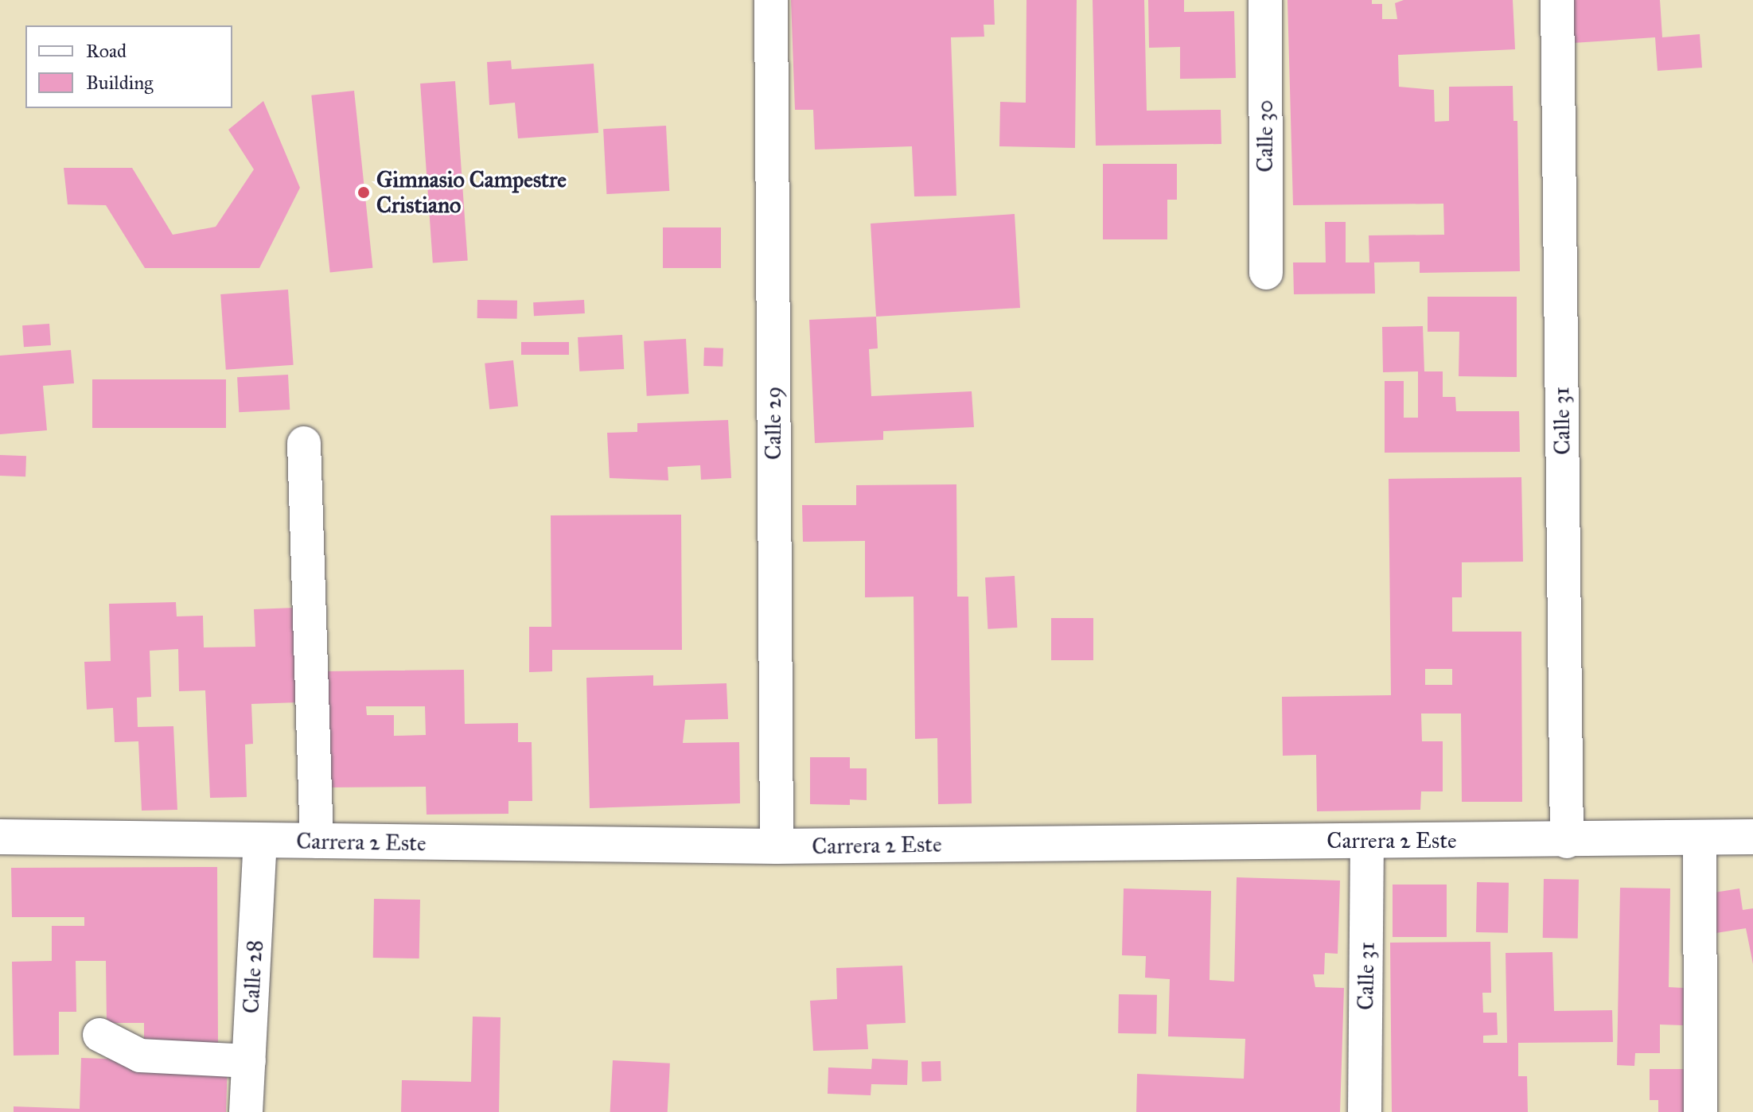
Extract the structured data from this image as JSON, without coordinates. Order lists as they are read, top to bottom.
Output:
{
  "streets": {
    "street": [
      "Calle 30",
      "Calle 31",
      "Calle 29",
      "Carrera 2 Este",
      "Calle 28"
    ]
  },
  "crossings": [
    ["Calle 31", "Carrera 2 Este"],
    ["Calle 29", "Carrera 2 Este"],
    ["Carrera 2 Este", "Calle 28"]
  ],
  "places": ["Gimnasio Campestre Cristiano"],
  "legend": ["Road", "Building"]
}
